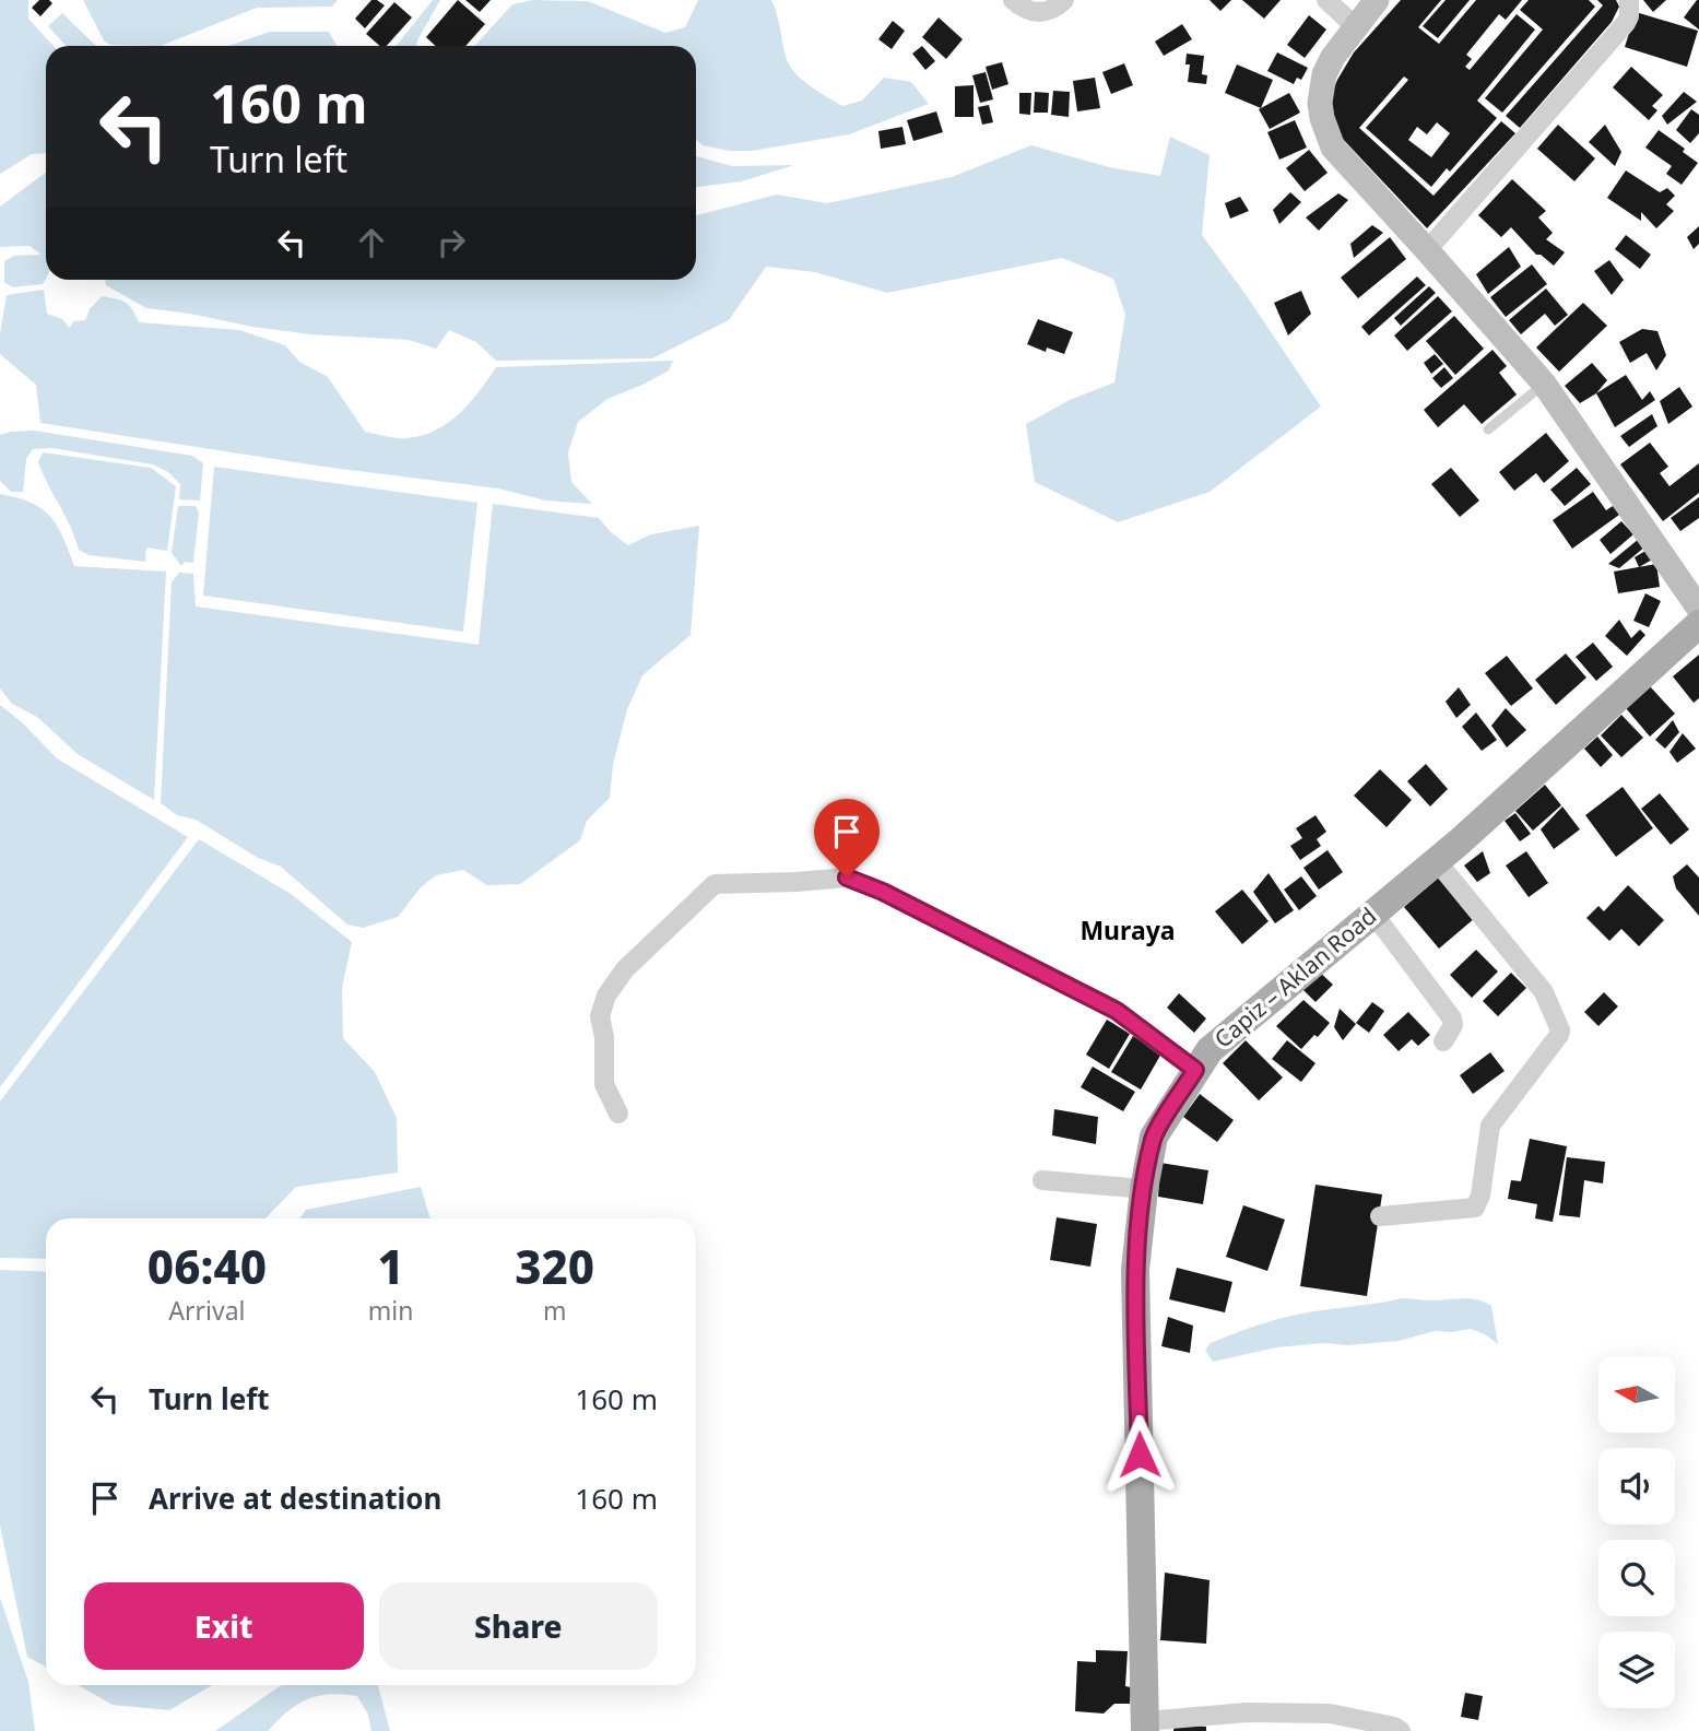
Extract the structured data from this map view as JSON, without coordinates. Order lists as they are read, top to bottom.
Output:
{
  "streets": {
    "main road": ["Capiz – Aklan Road"]
  },
  "districts": ["Muraya"],
  "north": "left",
  "page": {
    "turn": ["160 m", "Turn left"],
    "eta": [
      "06:40",
      "Arrival",
      "1",
      "min",
      "320",
      "m"
    ],
    "list": [
      {
        "name": "Turn left",
        "value": "160 m"
      },
      {
        "name": "Arrive at destination",
        "value": "160 m"
      }
    ],
    "buttons": ["Exit", "Share"]
  }
}
